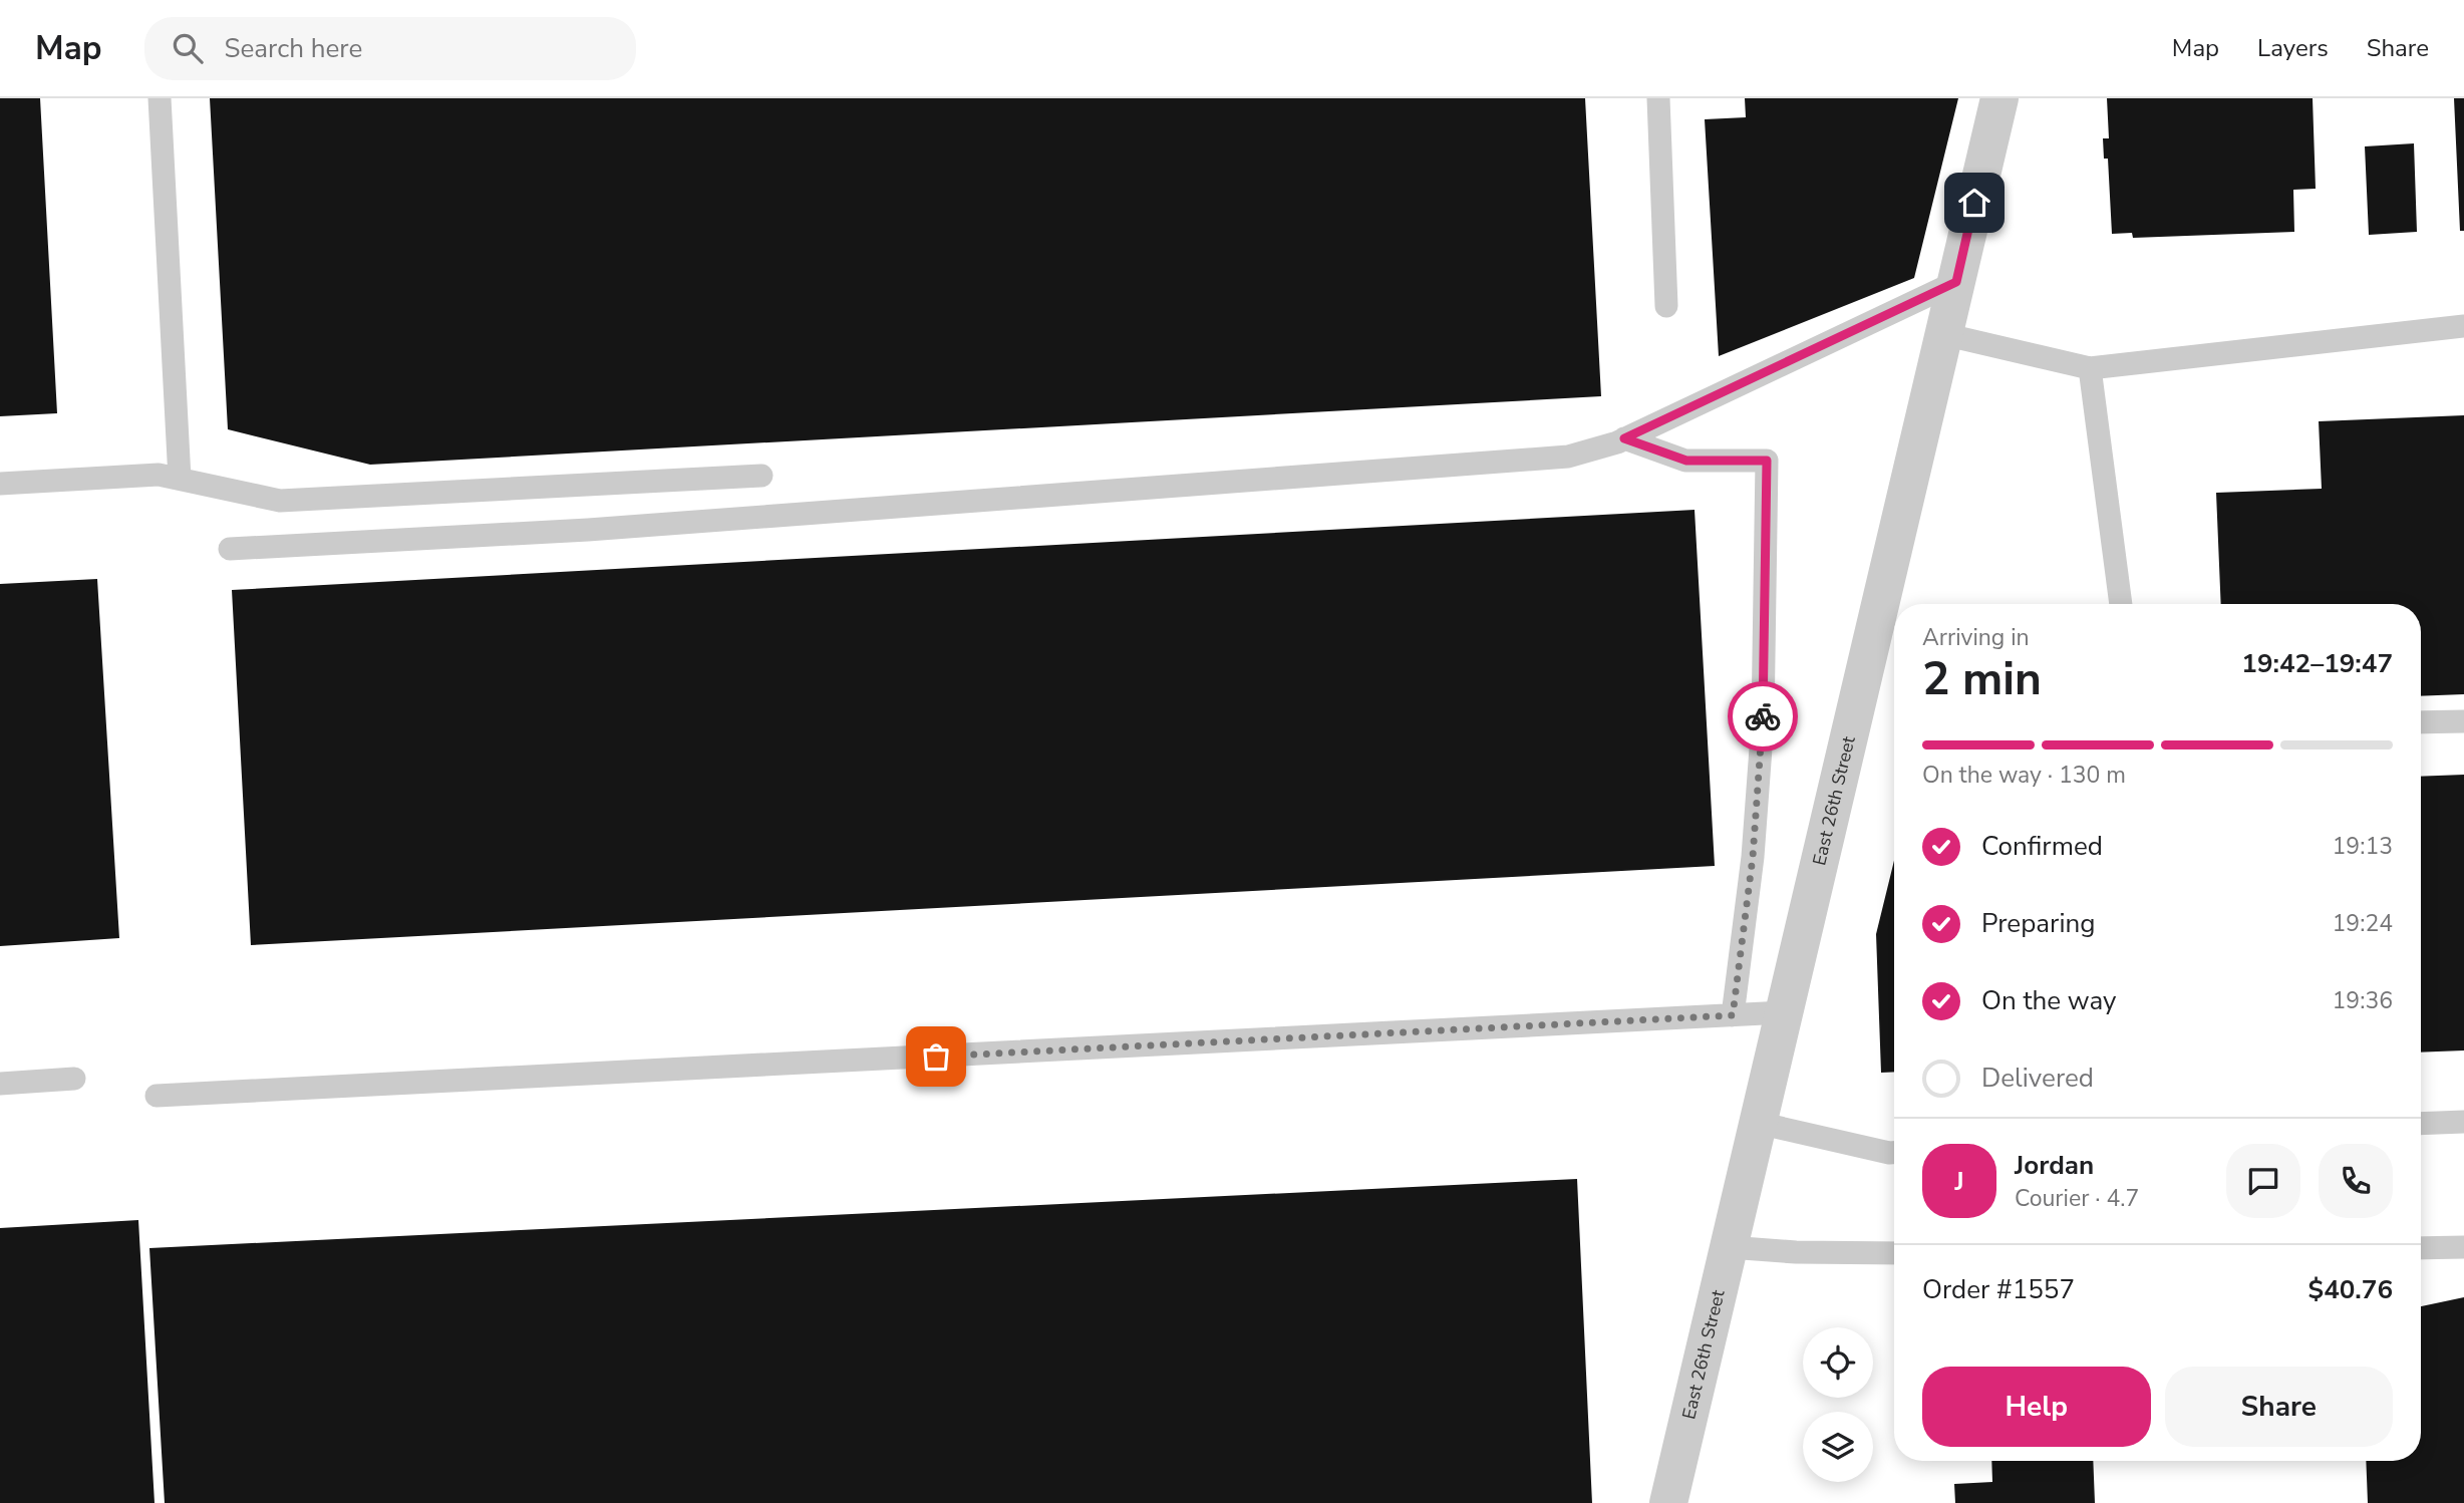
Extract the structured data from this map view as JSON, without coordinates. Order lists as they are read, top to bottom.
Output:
{
  "streets": {
    "street": ["East 26th Street"]
  },
  "page": {
    "header": "Map",
    "search": "Search here",
    "nav": ["Map", "Layers", "Share"],
    "heading": ["2 min", "Arriving in", "19:42–19:47"],
    "panel": [
      "Jordan",
      "Courier · 4.7",
      "Order #1557",
      "$40.76"
    ],
    "bar": "On the way · 130 m",
    "list": [
      ["Confirmed", "19:13"],
      ["Preparing", "19:24"],
      ["On the way", "19:36"],
      "Delivered"
    ],
    "round": "J",
    "buttons": ["Help", "Share"]
  }
}
